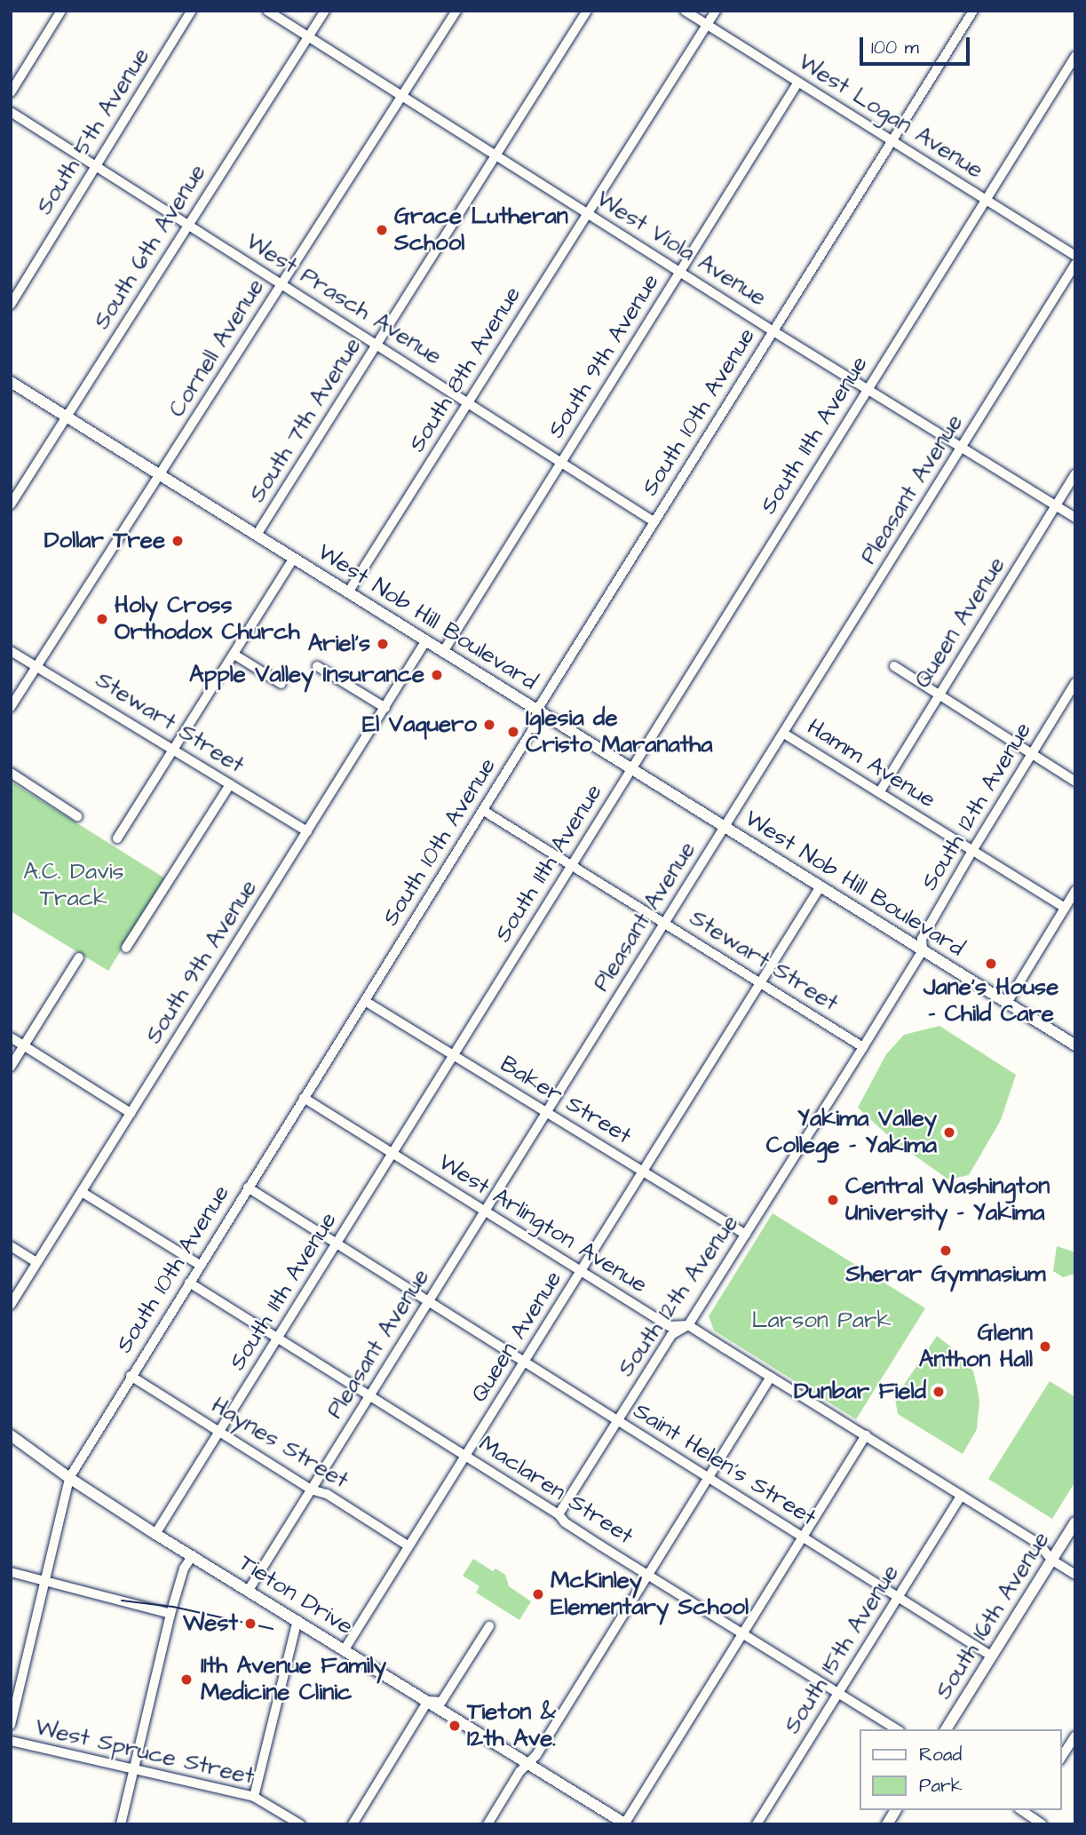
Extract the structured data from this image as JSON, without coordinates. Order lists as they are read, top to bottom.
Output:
{
  "streets": {
    "main road": ["West Nob Hill Boulevard", "Tieton Drive", "South 16th Avenue"],
    "street": [
      "West Logan Avenue",
      "South 5th Avenue",
      "South 6th Avenue",
      "West Viola Avenue",
      "West Prasch Avenue",
      "Cornell Avenue",
      "South 9th Avenue",
      "South 8th Avenue",
      "South 10th Avenue",
      "South 7th Avenue",
      "South 11th Avenue",
      "Pleasant Avenue",
      "Queen Avenue",
      "Stewart Street",
      "Hamm Avenue",
      "South 12th Avenue",
      "Baker Street",
      "West Arlington Avenue",
      "Haynes Street",
      "Saint Helen's Street",
      "Maclaren Street",
      "South 15th Avenue",
      "West Spruce Street"
    ]
  },
  "crossings": [
    ["West Logan Avenue", "South 9th Avenue"],
    ["West Logan Avenue", "South 8th Avenue"],
    ["West Logan Avenue", "South 10th Avenue"],
    ["West Logan Avenue", "South 11th Avenue"],
    ["South 5th Avenue", "West Prasch Avenue"],
    ["South 6th Avenue", "West Viola Avenue"],
    ["South 6th Avenue", "West Prasch Avenue"],
    ["South 6th Avenue", "West Nob Hill Boulevard"],
    ["West Viola Avenue", "Cornell Avenue"],
    ["West Viola Avenue", "South 9th Avenue"],
    ["West Viola Avenue", "South 8th Avenue"],
    ["West Viola Avenue", "South 10th Avenue"],
    ["West Viola Avenue", "South 7th Avenue"],
    ["West Viola Avenue", "South 11th Avenue"],
    ["West Viola Avenue", "Pleasant Avenue"],
    ["West Viola Avenue", "Queen Avenue"],
    ["West Prasch Avenue", "Cornell Avenue"],
    ["West Prasch Avenue", "South 9th Avenue"],
    ["West Prasch Avenue", "South 8th Avenue"],
    ["West Prasch Avenue", "South 10th Avenue"],
    ["West Prasch Avenue", "South 7th Avenue"],
    ["Cornell Avenue", "West Nob Hill Boulevard"],
    ["Cornell Avenue", "Stewart Street"],
    ["South 9th Avenue", "West Nob Hill Boulevard"],
    ["South 9th Avenue", "Stewart Street"],
    ["South 8th Avenue", "West Nob Hill Boulevard"],
    ["South 10th Avenue", "West Nob Hill Boulevard"],
    ["South 10th Avenue", "Stewart Street"],
    ["South 10th Avenue", "Baker Street"],
    ["South 10th Avenue", "West Arlington Avenue"],
    ["South 10th Avenue", "Haynes Street"],
    ["South 10th Avenue", "Saint Helen's Street"],
    ["South 10th Avenue", "Maclaren Street"],
    ["South 10th Avenue", "Tieton Drive"],
    ["South 7th Avenue", "West Nob Hill Boulevard"],
    ["South 11th Avenue", "West Nob Hill Boulevard"],
    ["South 11th Avenue", "Stewart Street"],
    ["South 11th Avenue", "Baker Street"],
    ["South 11th Avenue", "West Arlington Avenue"],
    ["South 11th Avenue", "Haynes Street"],
    ["South 11th Avenue", "Saint Helen's Street"],
    ["South 11th Avenue", "Maclaren Street"],
    ["South 11th Avenue", "Tieton Drive"],
    ["Pleasant Avenue", "West Nob Hill Boulevard"],
    ["Pleasant Avenue", "Stewart Street"],
    ["Pleasant Avenue", "Hamm Avenue"],
    ["Pleasant Avenue", "Baker Street"],
    ["Pleasant Avenue", "West Arlington Avenue"],
    ["Pleasant Avenue", "Haynes Street"],
    ["Pleasant Avenue", "Saint Helen's Street"],
    ["Pleasant Avenue", "Maclaren Street"],
    ["Pleasant Avenue", "Tieton Drive"],
    ["West Nob Hill Boulevard", "Queen Avenue"],
    ["West Nob Hill Boulevard", "South 12th Avenue"],
    ["Queen Avenue", "Stewart Street"],
    ["Queen Avenue", "Hamm Avenue"],
    ["Queen Avenue", "Baker Street"],
    ["Queen Avenue", "West Arlington Avenue"],
    ["Queen Avenue", "Haynes Street"],
    ["Queen Avenue", "Saint Helen's Street"],
    ["Queen Avenue", "Maclaren Street"],
    ["Queen Avenue", "Tieton Drive"],
    ["Stewart Street", "South 12th Avenue"],
    ["Hamm Avenue", "South 12th Avenue"],
    ["South 12th Avenue", "Baker Street"],
    ["South 12th Avenue", "West Arlington Avenue"],
    ["South 12th Avenue", "Saint Helen's Street"],
    ["South 12th Avenue", "Maclaren Street"],
    ["West Arlington Avenue", "South 16th Avenue"],
    ["West Arlington Avenue", "South 15th Avenue"],
    ["Saint Helen's Street", "South 16th Avenue"],
    ["Saint Helen's Street", "South 15th Avenue"],
    ["Maclaren Street", "South 15th Avenue"]
  ],
  "parks": ["A.C. Davis Track", "Larson Park"],
  "places": [
    "Grace Lutheran School",
    "Dollar Tree",
    "Holy Cross Orthodox Church",
    "Ariel's",
    "Apple Valley Insurance",
    "El Vaquero",
    "Iglesia de Cristo Maranatha",
    "Jane's House - Child Care",
    "Yakima Valley College - Yakima",
    "Central Washington University - Yakima",
    "Sherar Gymnasium",
    "Glenn Anthon Hall",
    "Dunbar Field",
    "McKinley Elementary School",
    "West",
    "11th Avenue Family Medicine Clinic",
    "Tieton & 12th Ave."
  ],
  "legend": ["Road", "Park"],
  "scale_bar": "100 m"
}
